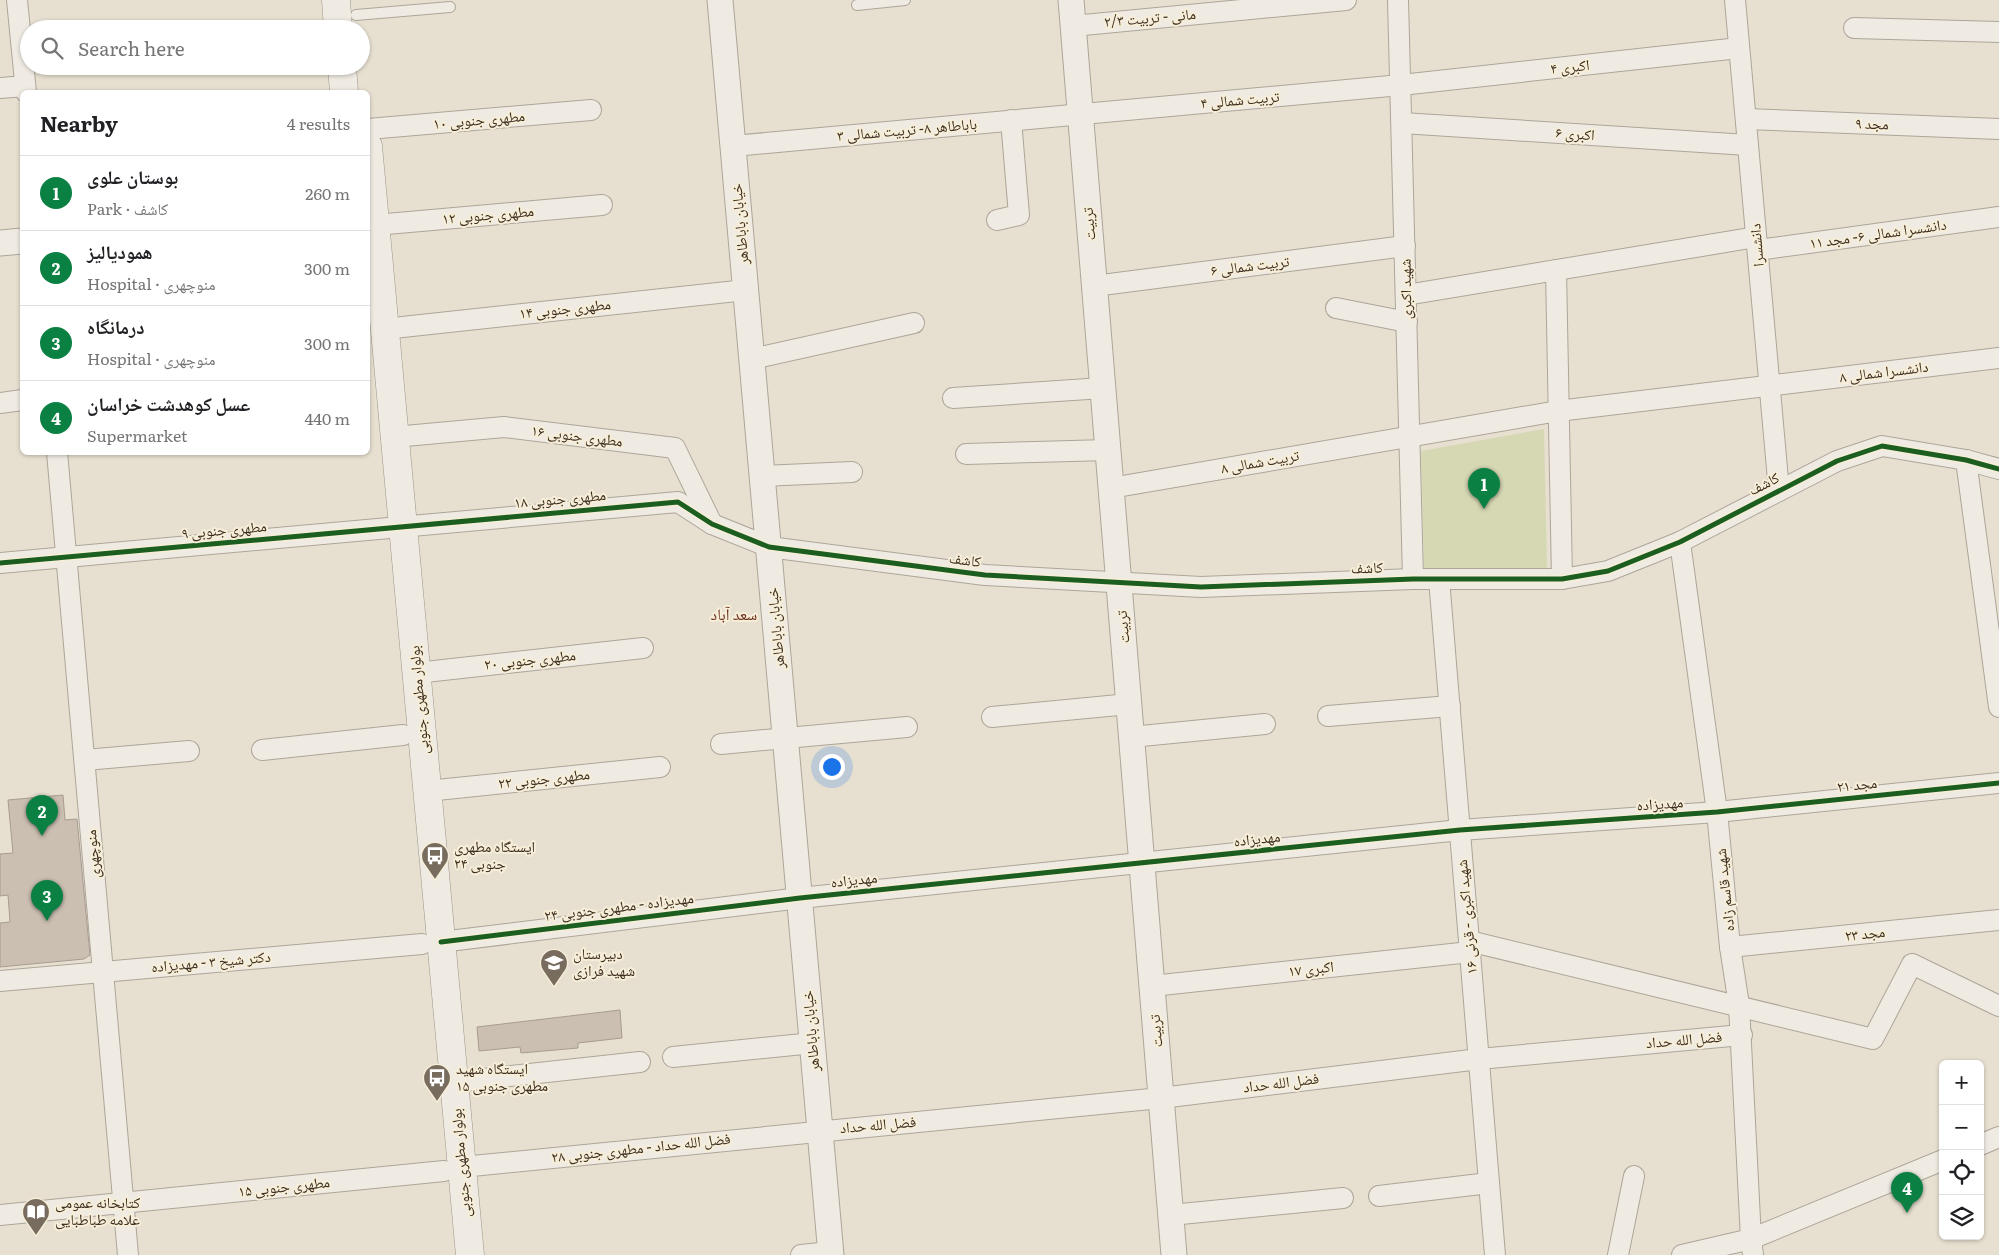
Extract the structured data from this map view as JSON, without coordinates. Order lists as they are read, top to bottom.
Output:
{
  "streets": {
    "main road": ["بولوار مطهری جنوبی"],
    "street": [
      "مانی - تربیت ۲/۳",
      "اکبری ۴",
      "تربیت شمالی ۴",
      "مطهری جنوبی ۱۰",
      "مجد ۹",
      "باباطاهر ۸- تربیت شمالی ۳",
      "اکبری ۶",
      "مطهری جنوبی ۱۲",
      "خیابان باباطاهر",
      "تربیت",
      "دانشسرا شمالی ۶- مجد ۱۱",
      "دانشسرا",
      "تربیت شمالی ۶",
      "شهید اکبری",
      "مطهری جنوبی ۱۴",
      "دانشسرا شمالی ۸",
      "مطهری جنوبی ۱۶",
      "تربیت شمالی ۸",
      "کاشف",
      "مطهری جنوبی ۱۸",
      "مطهری جنوبی ۹",
      "مطهری جنوبی ۲۰",
      "مطهری جنوبی ۲۲",
      "مجد ۲۱",
      "مهدیزاده",
      "منوچهری",
      "شهید قاسم زاده",
      "مهدیزاده - مطهری جنوبی ۲۴",
      "شهید اکبری - قرنی ۱۶",
      "مجد ۲۳",
      "دکتر شیخ ۳ - مهدیزاده",
      "اکبری ۱۷",
      "فضل الله حداد",
      "فضل الله حداد - مطهری جنوبی ۲۸",
      "مطهری جنوبی ۱۵"
    ]
  },
  "crossings": [
    ["مانی - تربیت ۲/۳", "تربیت"],
    ["اکبری ۴", "تربیت شمالی ۴"],
    ["اکبری ۴", "دانشسرا"],
    ["اکبری ۴", "شهید اکبری"],
    ["تربیت شمالی ۴", "باباطاهر ۸- تربیت شمالی ۳"],
    ["تربیت شمالی ۴", "تربیت"],
    ["تربیت شمالی ۴", "شهید اکبری"],
    ["مجد ۹", "دانشسرا"],
    ["باباطاهر ۸- تربیت شمالی ۳", "خیابان باباطاهر"],
    ["باباطاهر ۸- تربیت شمالی ۳", "تربیت"],
    ["اکبری ۶", "دانشسرا"],
    ["اکبری ۶", "شهید اکبری"],
    ["مطهری جنوبی ۱۲", "بولوار مطهری جنوبی"],
    ["خیابان باباطاهر", "مطهری جنوبی ۱۴"],
    ["خیابان باباطاهر", "کاشف"],
    ["خیابان باباطاهر", "مهدیزاده"],
    ["خیابان باباطاهر", "مهدیزاده - مطهری جنوبی ۲۴"],
    ["خیابان باباطاهر", "فضل الله حداد"],
    ["خیابان باباطاهر", "فضل الله حداد - مطهری جنوبی ۲۸"],
    ["تربیت", "تربیت شمالی ۶"],
    ["تربیت", "تربیت شمالی ۸"],
    ["تربیت", "کاشف"],
    ["تربیت", "مهدیزاده"],
    ["تربیت", "اکبری ۱۷"],
    ["تربیت", "فضل الله حداد"],
    ["دانشسرا شمالی ۶- مجد ۱۱", "دانشسرا"],
    ["دانشسرا شمالی ۶- مجد ۱۱", "شهید اکبری"],
    ["دانشسرا", "دانشسرا شمالی ۸"],
    ["دانشسرا", "کاشف"],
    ["تربیت شمالی ۶", "شهید اکبری"],
    ["شهید اکبری", "تربیت شمالی ۸"],
    ["شهید اکبری", "کاشف"],
    ["مطهری جنوبی ۱۴", "بولوار مطهری جنوبی"],
    ["دانشسرا شمالی ۸", "تربیت شمالی ۸"],
    ["مطهری جنوبی ۱۶", "کاشف"],
    ["مطهری جنوبی ۱۶", "مطهری جنوبی ۱۸"],
    ["مطهری جنوبی ۱۶", "بولوار مطهری جنوبی"],
    ["کاشف", "مطهری جنوبی ۱۸"],
    ["کاشف", "شهید قاسم زاده"],
    ["کاشف", "شهید اکبری - قرنی ۱۶"],
    ["مطهری جنوبی ۱۸", "مطهری جنوبی ۹"],
    ["مطهری جنوبی ۱۸", "بولوار مطهری جنوبی"],
    ["مطهری جنوبی ۹", "بولوار مطهری جنوبی"],
    ["مطهری جنوبی ۹", "منوچهری"],
    ["مطهری جنوبی ۲۰", "بولوار مطهری جنوبی"],
    ["بولوار مطهری جنوبی", "مطهری جنوبی ۲۲"],
    ["بولوار مطهری جنوبی", "مهدیزاده - مطهری جنوبی ۲۴"],
    ["بولوار مطهری جنوبی", "دکتر شیخ ۳ - مهدیزاده"],
    ["بولوار مطهری جنوبی", "فضل الله حداد - مطهری جنوبی ۲۸"],
    ["بولوار مطهری جنوبی", "مطهری جنوبی ۱۵"],
    ["مجد ۲۱", "مهدیزاده"],
    ["مجد ۲۱", "شهید قاسم زاده"],
    ["مهدیزاده", "شهید قاسم زاده"],
    ["مهدیزاده", "مهدیزاده - مطهری جنوبی ۲۴"],
    ["مهدیزاده", "شهید اکبری - قرنی ۱۶"],
    ["منوچهری", "دکتر شیخ ۳ - مهدیزاده"],
    ["منوچهری", "مطهری جنوبی ۱۵"],
    ["شهید قاسم زاده", "مجد ۲۳"],
    ["شهید قاسم زاده", "اکبری ۱۷"],
    ["شهید قاسم زاده", "فضل الله حداد"],
    ["مهدیزاده - مطهری جنوبی ۲۴", "دکتر شیخ ۳ - مهدیزاده"],
    ["شهید اکبری - قرنی ۱۶", "اکبری ۱۷"],
    ["شهید اکبری - قرنی ۱۶", "فضل الله حداد"],
    ["فضل الله حداد", "فضل الله حداد - مطهری جنوبی ۲۸"],
    ["فضل الله حداد - مطهری جنوبی ۲۸", "مطهری جنوبی ۱۵"]
  ],
  "districts": ["سعد آباد"],
  "places": {
    "bus stop": ["ایستگاه مطهری جنوبی ۲۴", "ایستگاه شهید مطهری جنوبی ۱۵"],
    "school or university": ["دبیرستان شهید فرازی"],
    "library": ["کتابخانه عمومی علامه طباطبایی"]
  },
  "page": {
    "search": "Search here",
    "heading": ["Nearby", "4 results"],
    "list": [
      {
        "mark": "1",
        "name": "بوستان علوی",
        "note": "Park · کاشف",
        "value": "260 m"
      },
      {
        "mark": "2",
        "name": "همودیالیز",
        "note": "Hospital · منوچهری",
        "value": "300 m"
      },
      {
        "mark": "3",
        "name": "درمانگاه",
        "note": "Hospital · منوچهری",
        "value": "300 m"
      },
      {
        "mark": "4",
        "name": "عسل كوهدشت خراسان",
        "note": "Supermarket",
        "value": "440 m"
      }
    ],
    "pins": [
      "1",
      "2",
      "3",
      "4"
    ],
    "map_buttons": ["+", "−"]
  }
}
